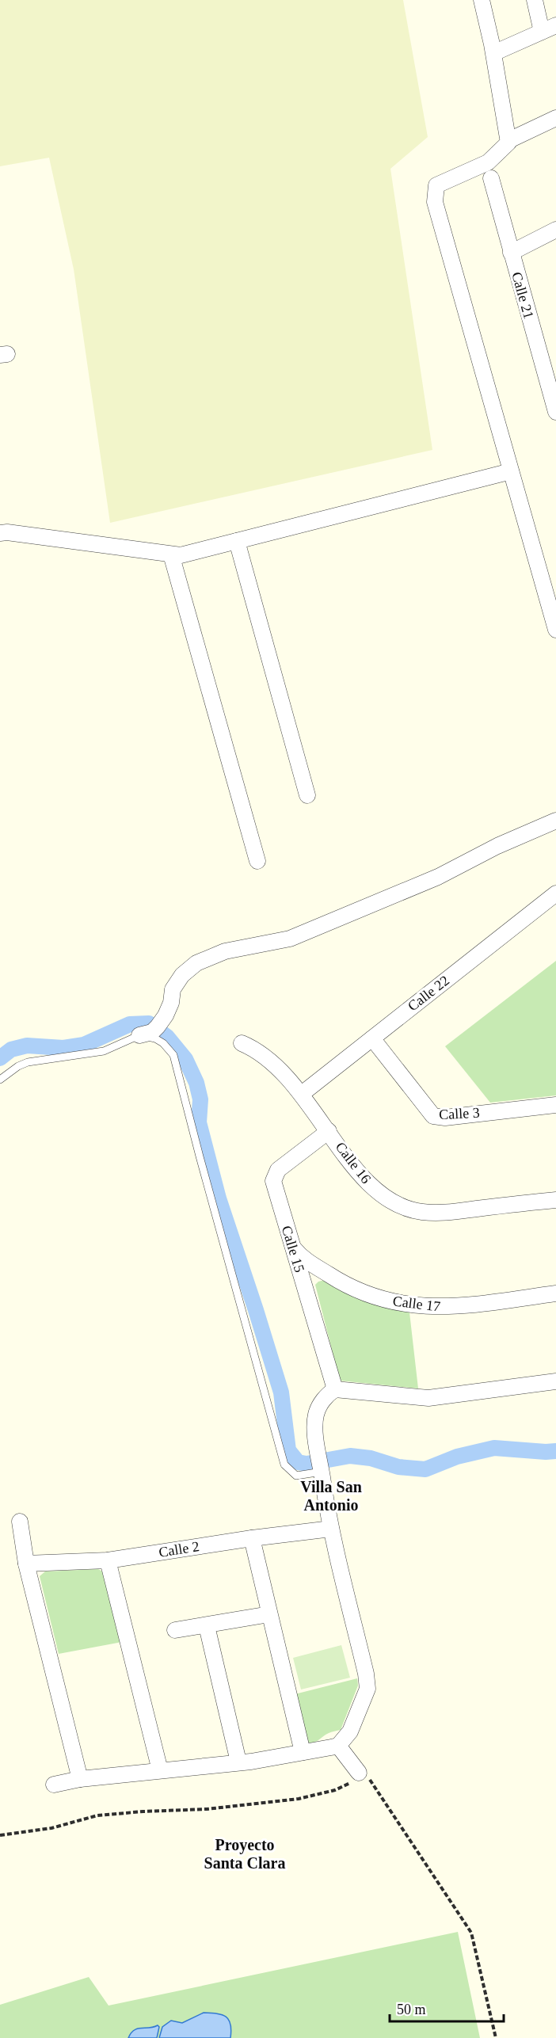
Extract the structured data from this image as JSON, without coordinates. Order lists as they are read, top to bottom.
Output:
{
  "streets": {
    "street": [
      "Calle 21",
      "Calle 22",
      "Calle 3",
      "Calle 16",
      "Calle 15",
      "Calle 17",
      "Calle 2"
    ]
  },
  "crossings": [
    ["Calle 22", "Calle 3"],
    ["Calle 22", "Calle 16"],
    ["Calle 16", "Calle 15"],
    ["Calle 15", "Calle 17"]
  ],
  "districts": ["Villa San Antonio", "Proyecto Santa Clara"],
  "scale_bar": "50 m"
}
